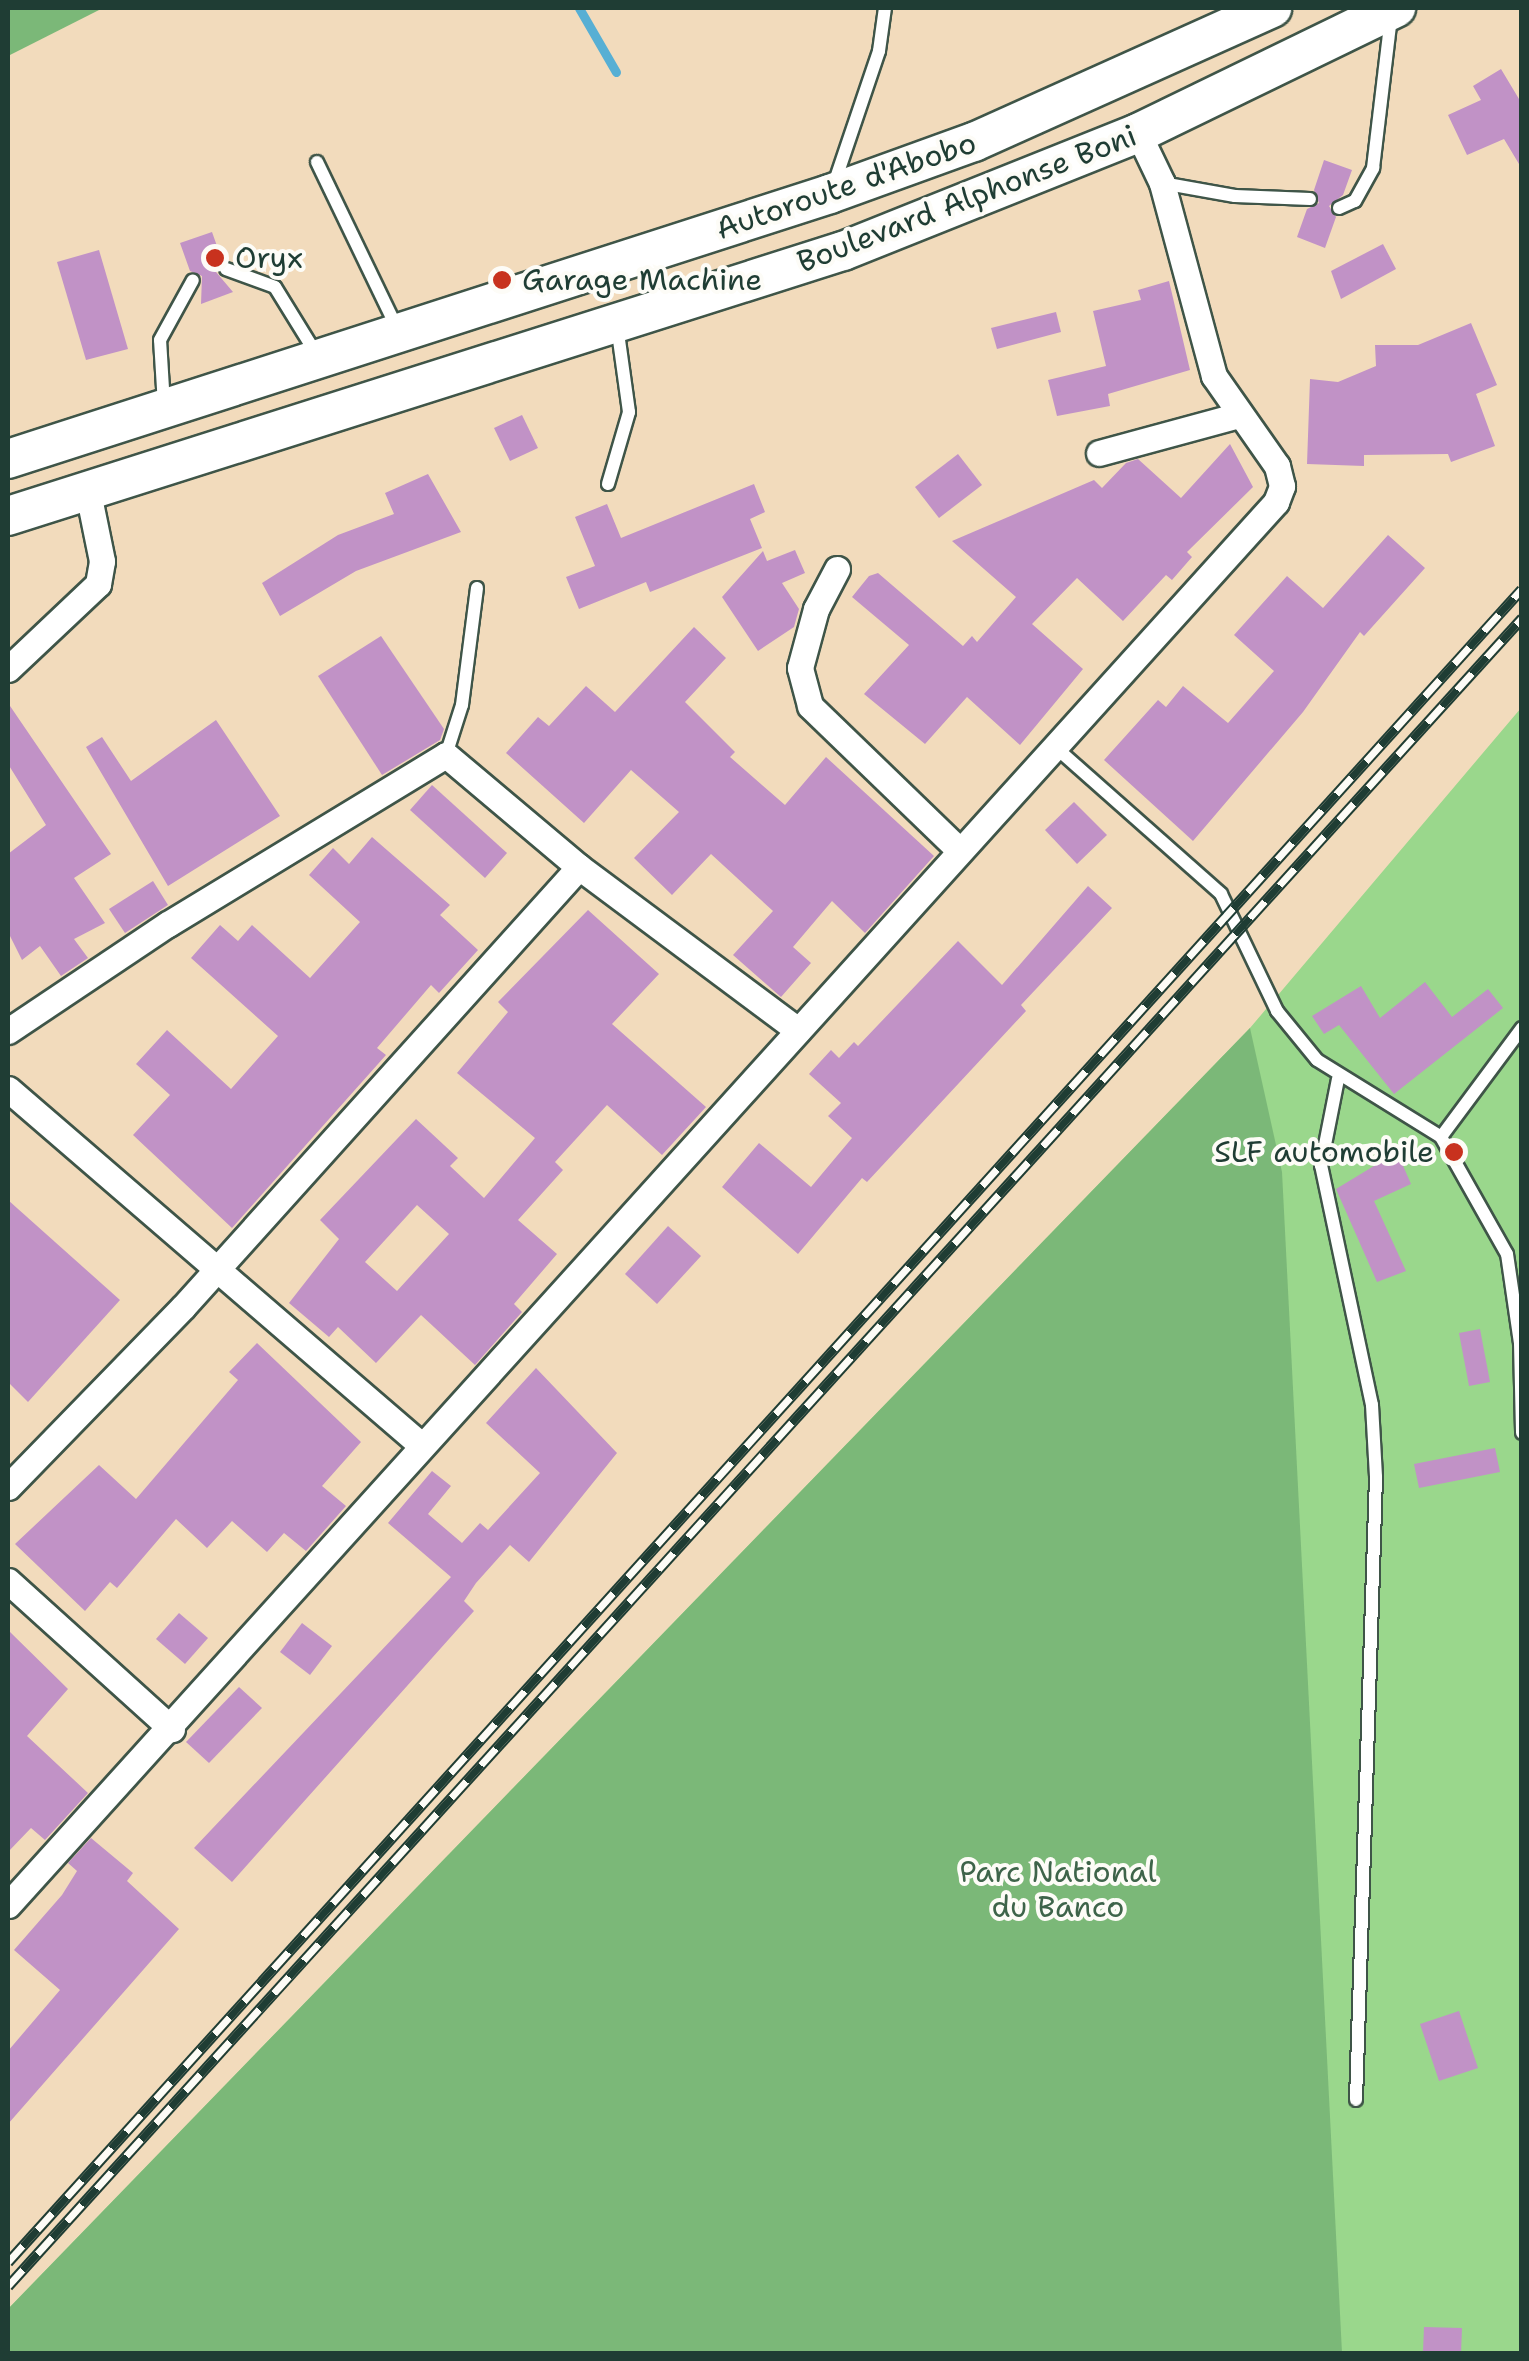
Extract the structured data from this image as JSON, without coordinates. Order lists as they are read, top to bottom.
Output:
{
  "streets": {
    "main road": ["Autoroute d'Abobo", "Boulevard Alphonse Boni"]
  },
  "parks": ["Parc National du Banco"],
  "places": ["Oryx", "Garage Machine", "SLF automobile"]
}
